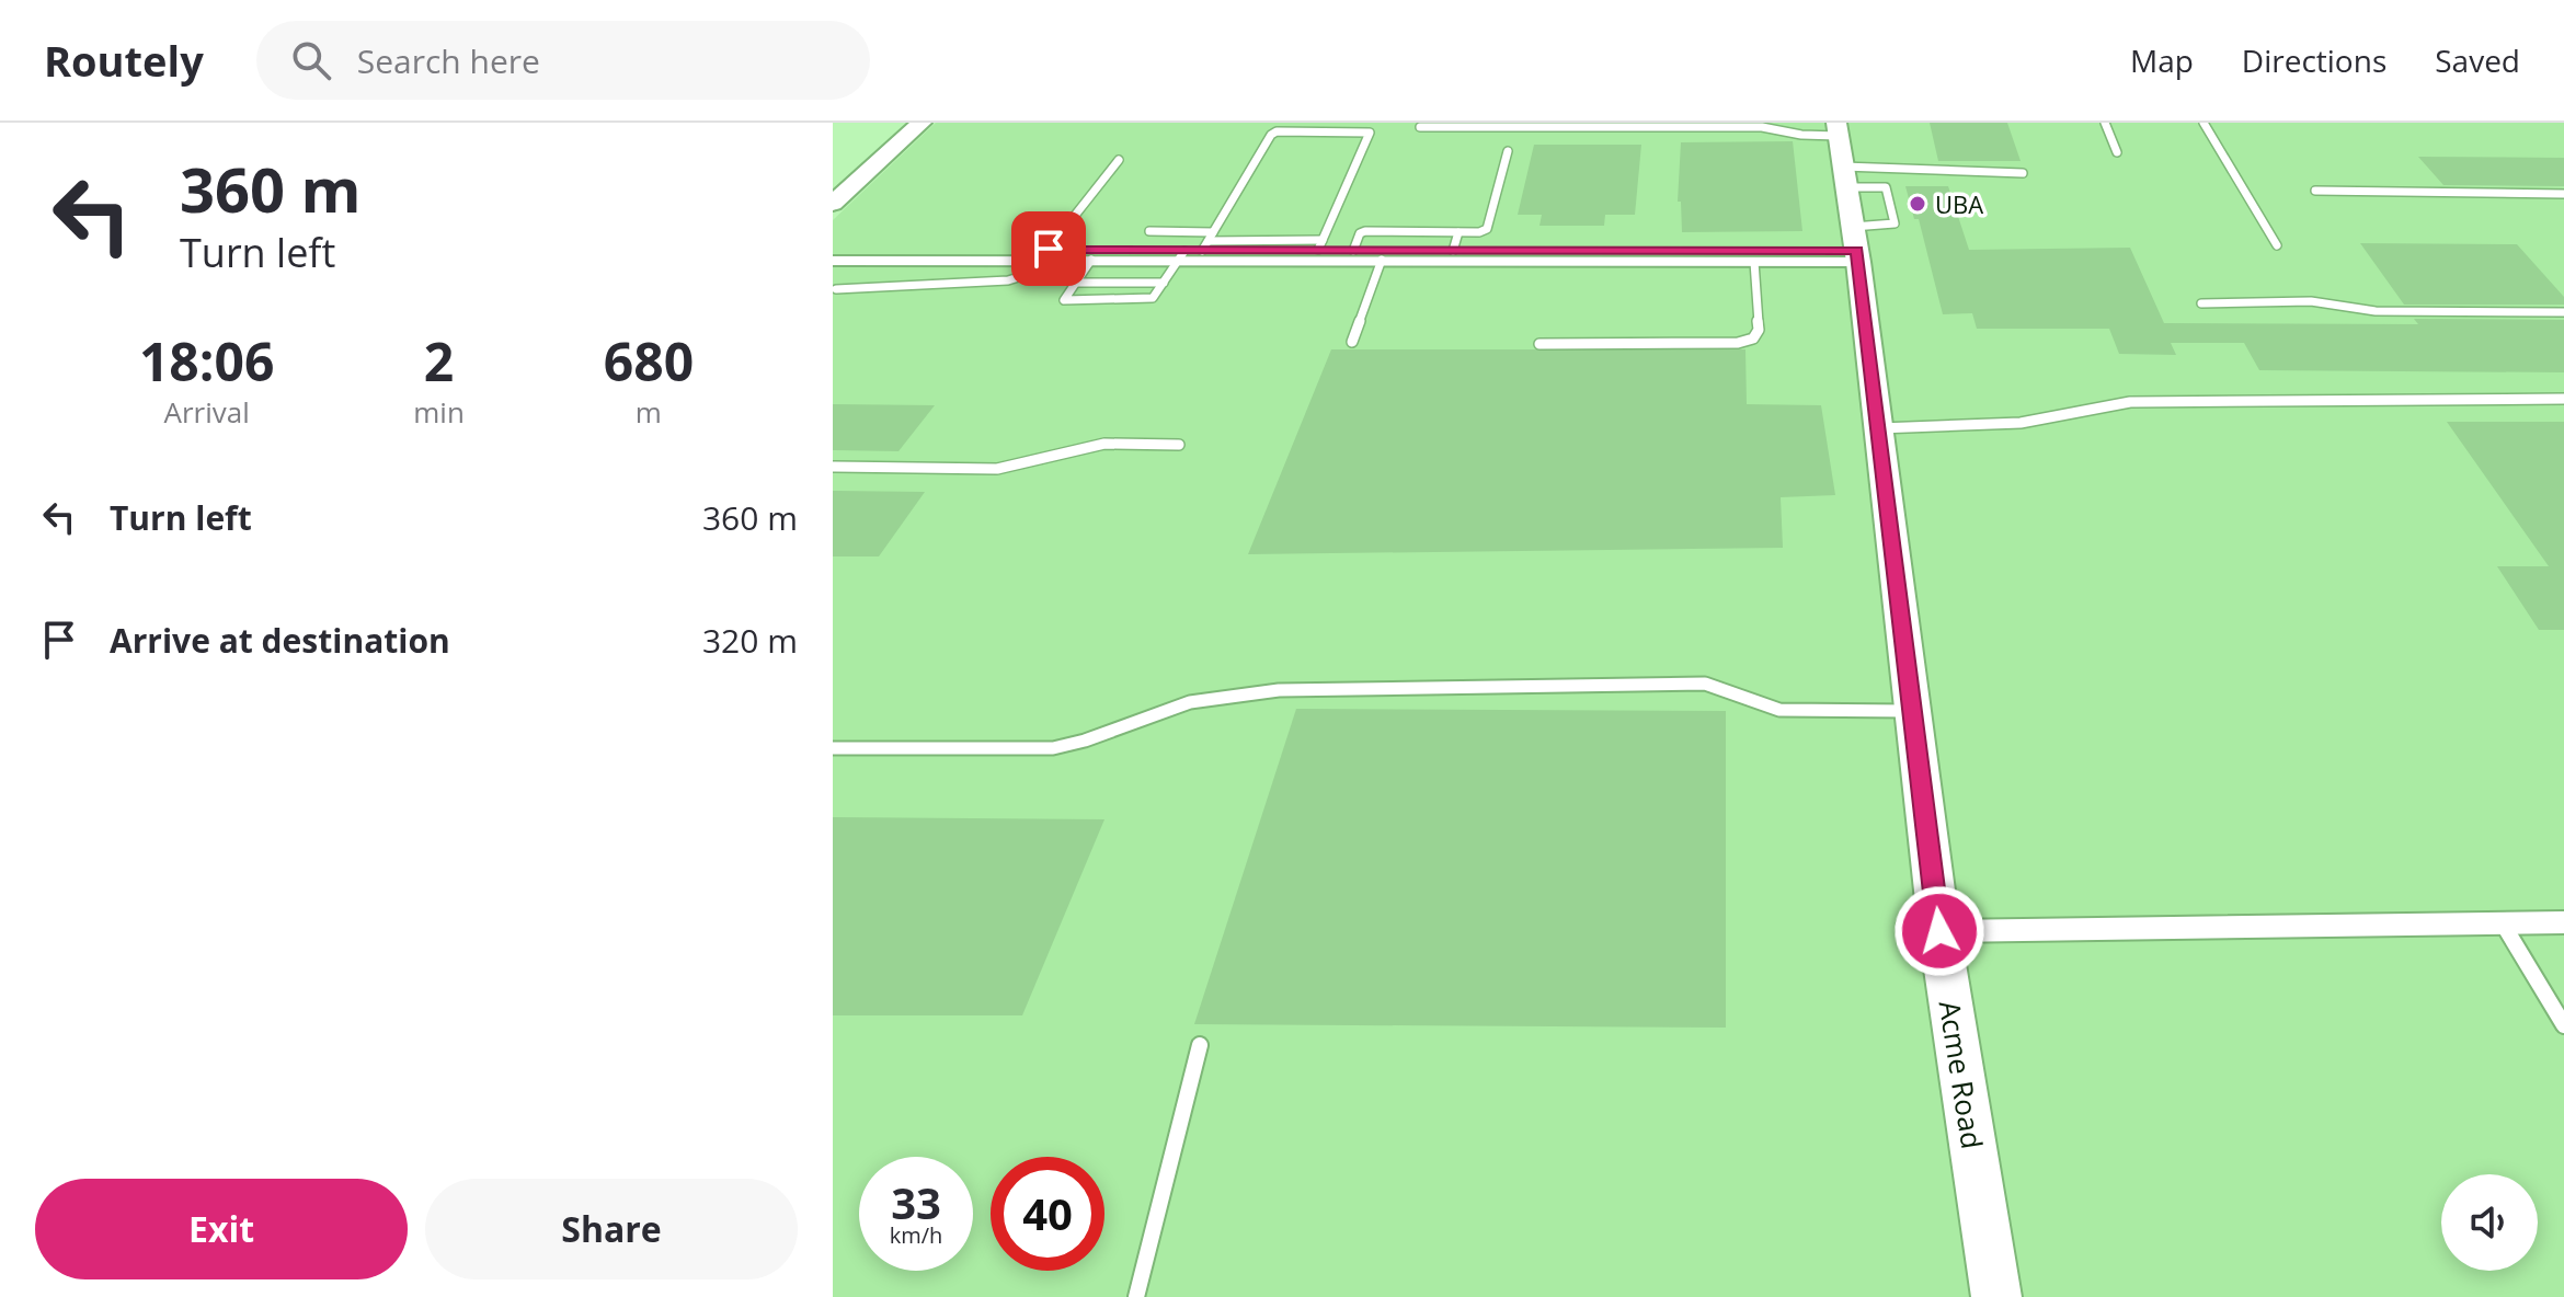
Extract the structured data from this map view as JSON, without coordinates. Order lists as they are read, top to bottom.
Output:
{
  "streets": {
    "street": ["Acme Road"]
  },
  "places": ["UBA"],
  "page": {
    "header": "Routely",
    "search": "Search here",
    "nav": ["Map", "Directions", "Saved"],
    "turn": ["360 m", "Turn left"],
    "eta": [
      "18:06",
      "Arrival",
      "2",
      "min",
      "680",
      "m"
    ],
    "list": [
      {
        "name": "Turn left",
        "value": "360 m"
      },
      {
        "name": "Arrive at destination",
        "value": "320 m"
      }
    ],
    "speed": "33 km/h",
    "limit": "40",
    "buttons": ["Exit", "Share"]
  }
}
